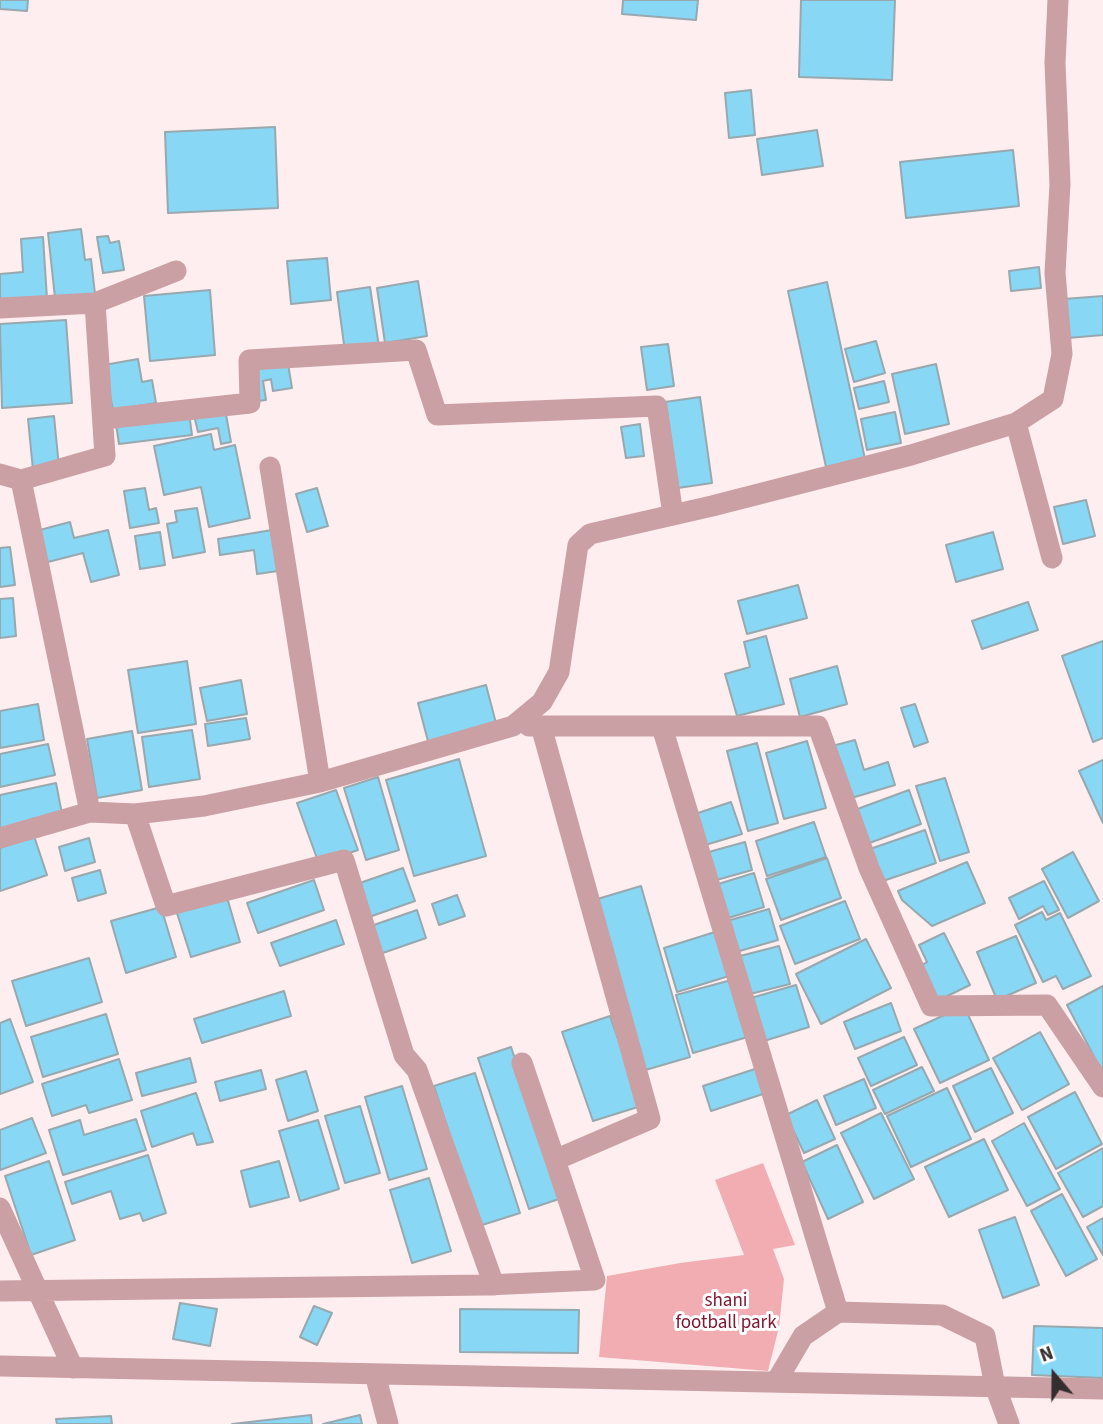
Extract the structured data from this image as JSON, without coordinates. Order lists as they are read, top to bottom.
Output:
{
  "parks": ["shani football park"],
  "north": "top"
}
